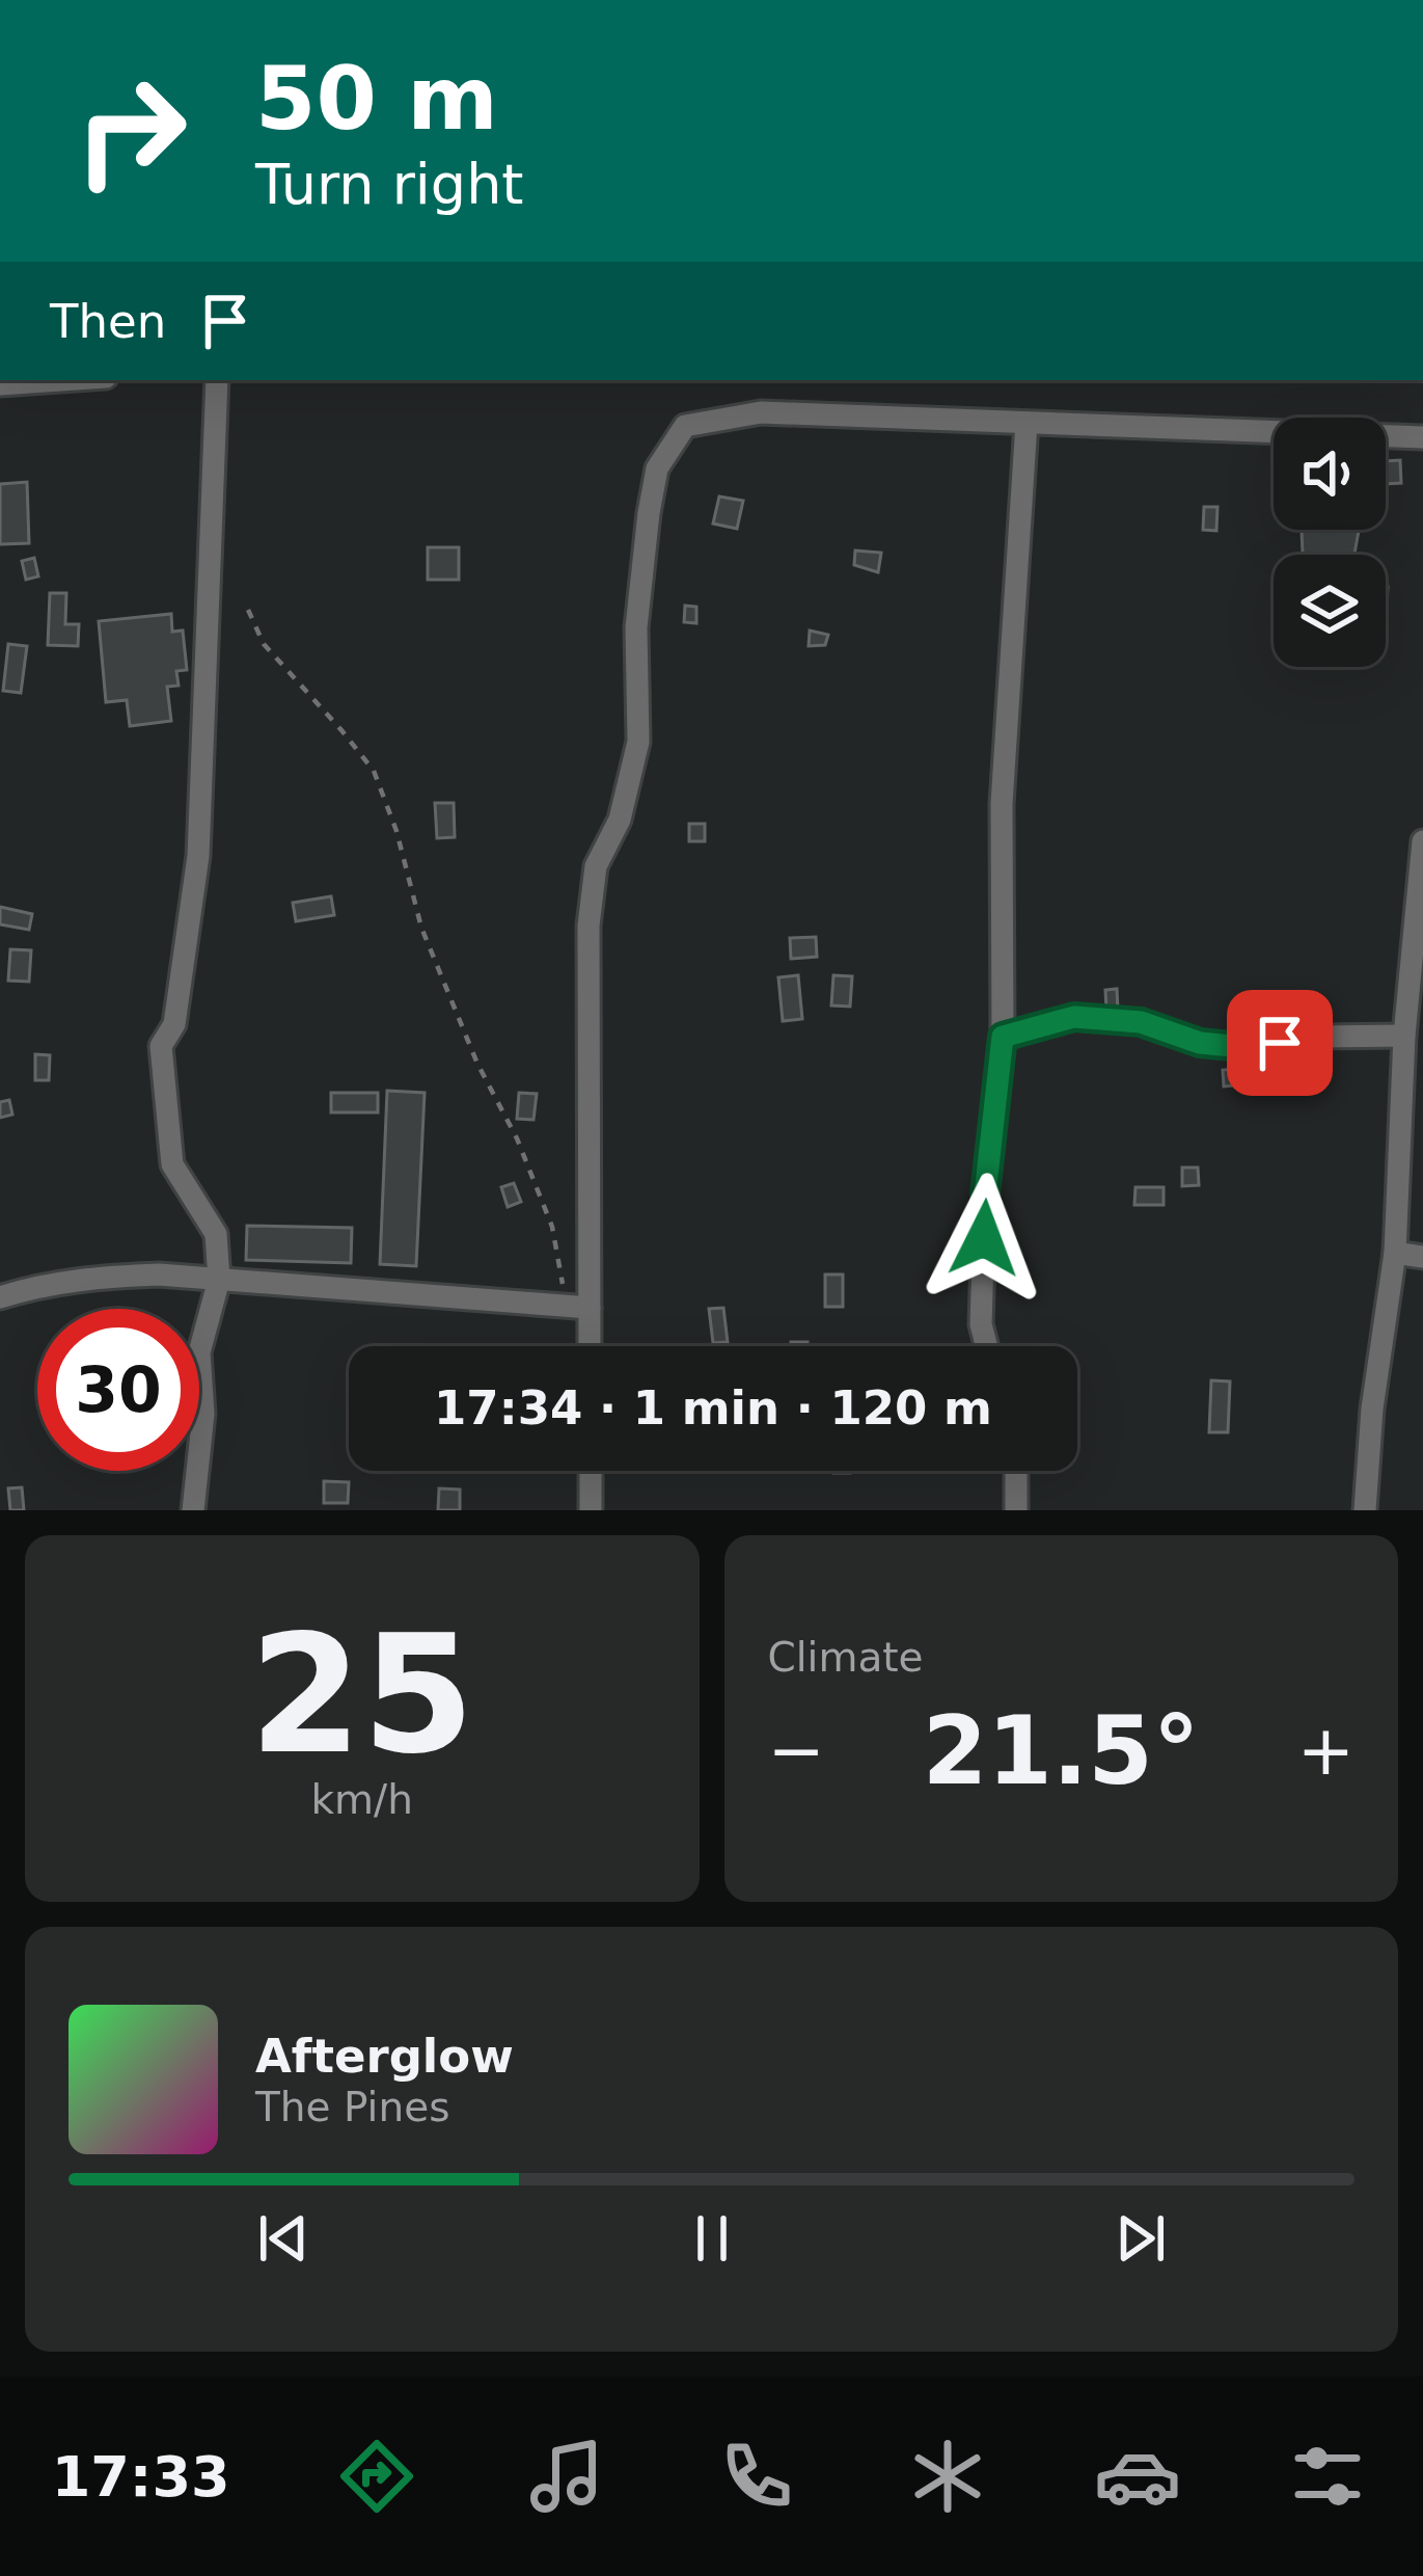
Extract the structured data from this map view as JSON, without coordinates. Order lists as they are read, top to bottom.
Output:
{
  "page": {
    "turn": ["50 m", "Turn right"],
    "then": "Then",
    "limit": "30",
    "trip": "17:34 · 1 min · 120 m",
    "tile": [
      ["25", "km/h"],
      "Climate"
    ],
    "heat": ["−", "21.5°", "+"],
    "song": ["Afterglow", "The Pines"],
    "tabs": "17:33"
  }
}
